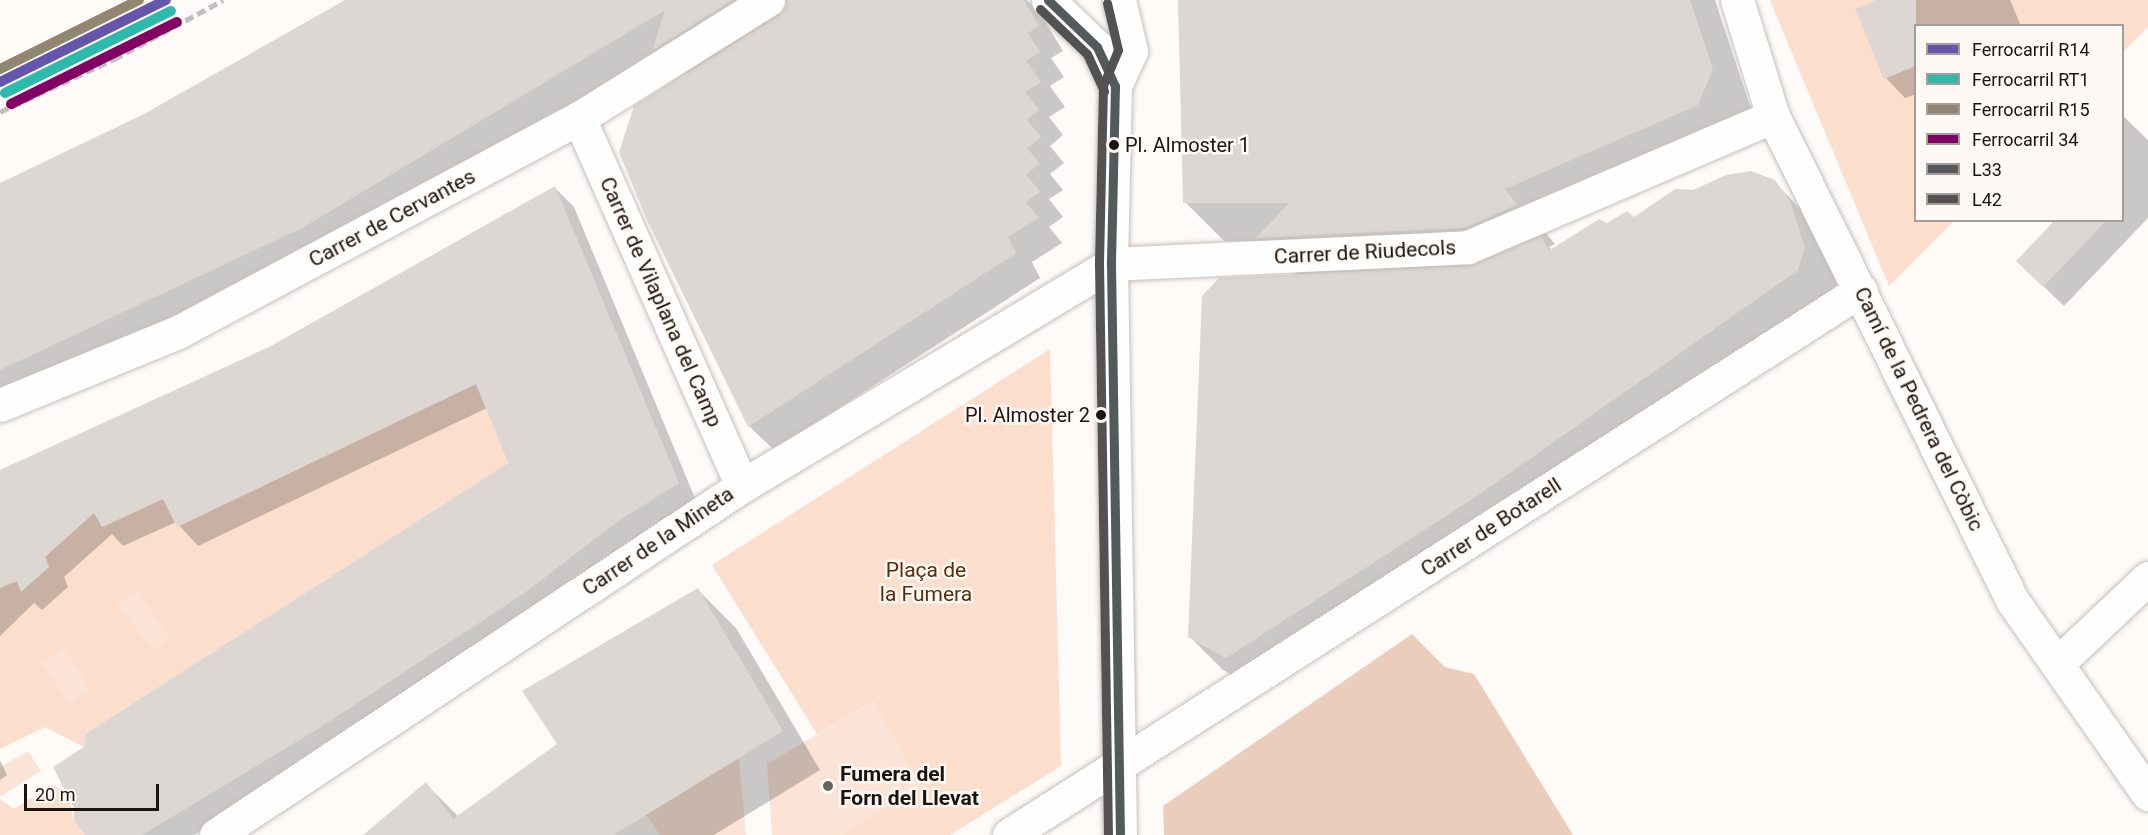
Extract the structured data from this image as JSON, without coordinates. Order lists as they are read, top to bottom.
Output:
{
  "streets": {
    "street": [
      "Carrer de Cervantes",
      "Carrer de Riudecols",
      "Carrer de Vilaplana del Camp",
      "Camí de la Pedrera del Còbic",
      "Carrer de Botarell",
      "Carrer de la Mineta"
    ]
  },
  "crossings": [
    ["Carrer de Cervantes", "Carrer de Vilaplana del Camp"],
    ["Carrer de Riudecols", "Camí de la Pedrera del Còbic"],
    ["Carrer de Riudecols", "Carrer de la Mineta"],
    ["Carrer de Vilaplana del Camp", "Carrer de la Mineta"],
    ["Camí de la Pedrera del Còbic", "Carrer de Botarell"]
  ],
  "parks": ["Plaça de la Fumera"],
  "places": ["Pl. Almoster 1", "Pl. Almoster 2", "Fumera del Forn del Llevat"],
  "lines": [
    "rail line R14",
    "rail line R15",
    "transit line L33",
    "transit line L42",
    "rail line RT1",
    "rail line 34"
  ],
  "legend": [
    "Ferrocarril R14",
    "Ferrocarril RT1",
    "Ferrocarril R15",
    "Ferrocarril 34",
    "L33",
    "L42"
  ],
  "scale_bar": "20 m"
}
